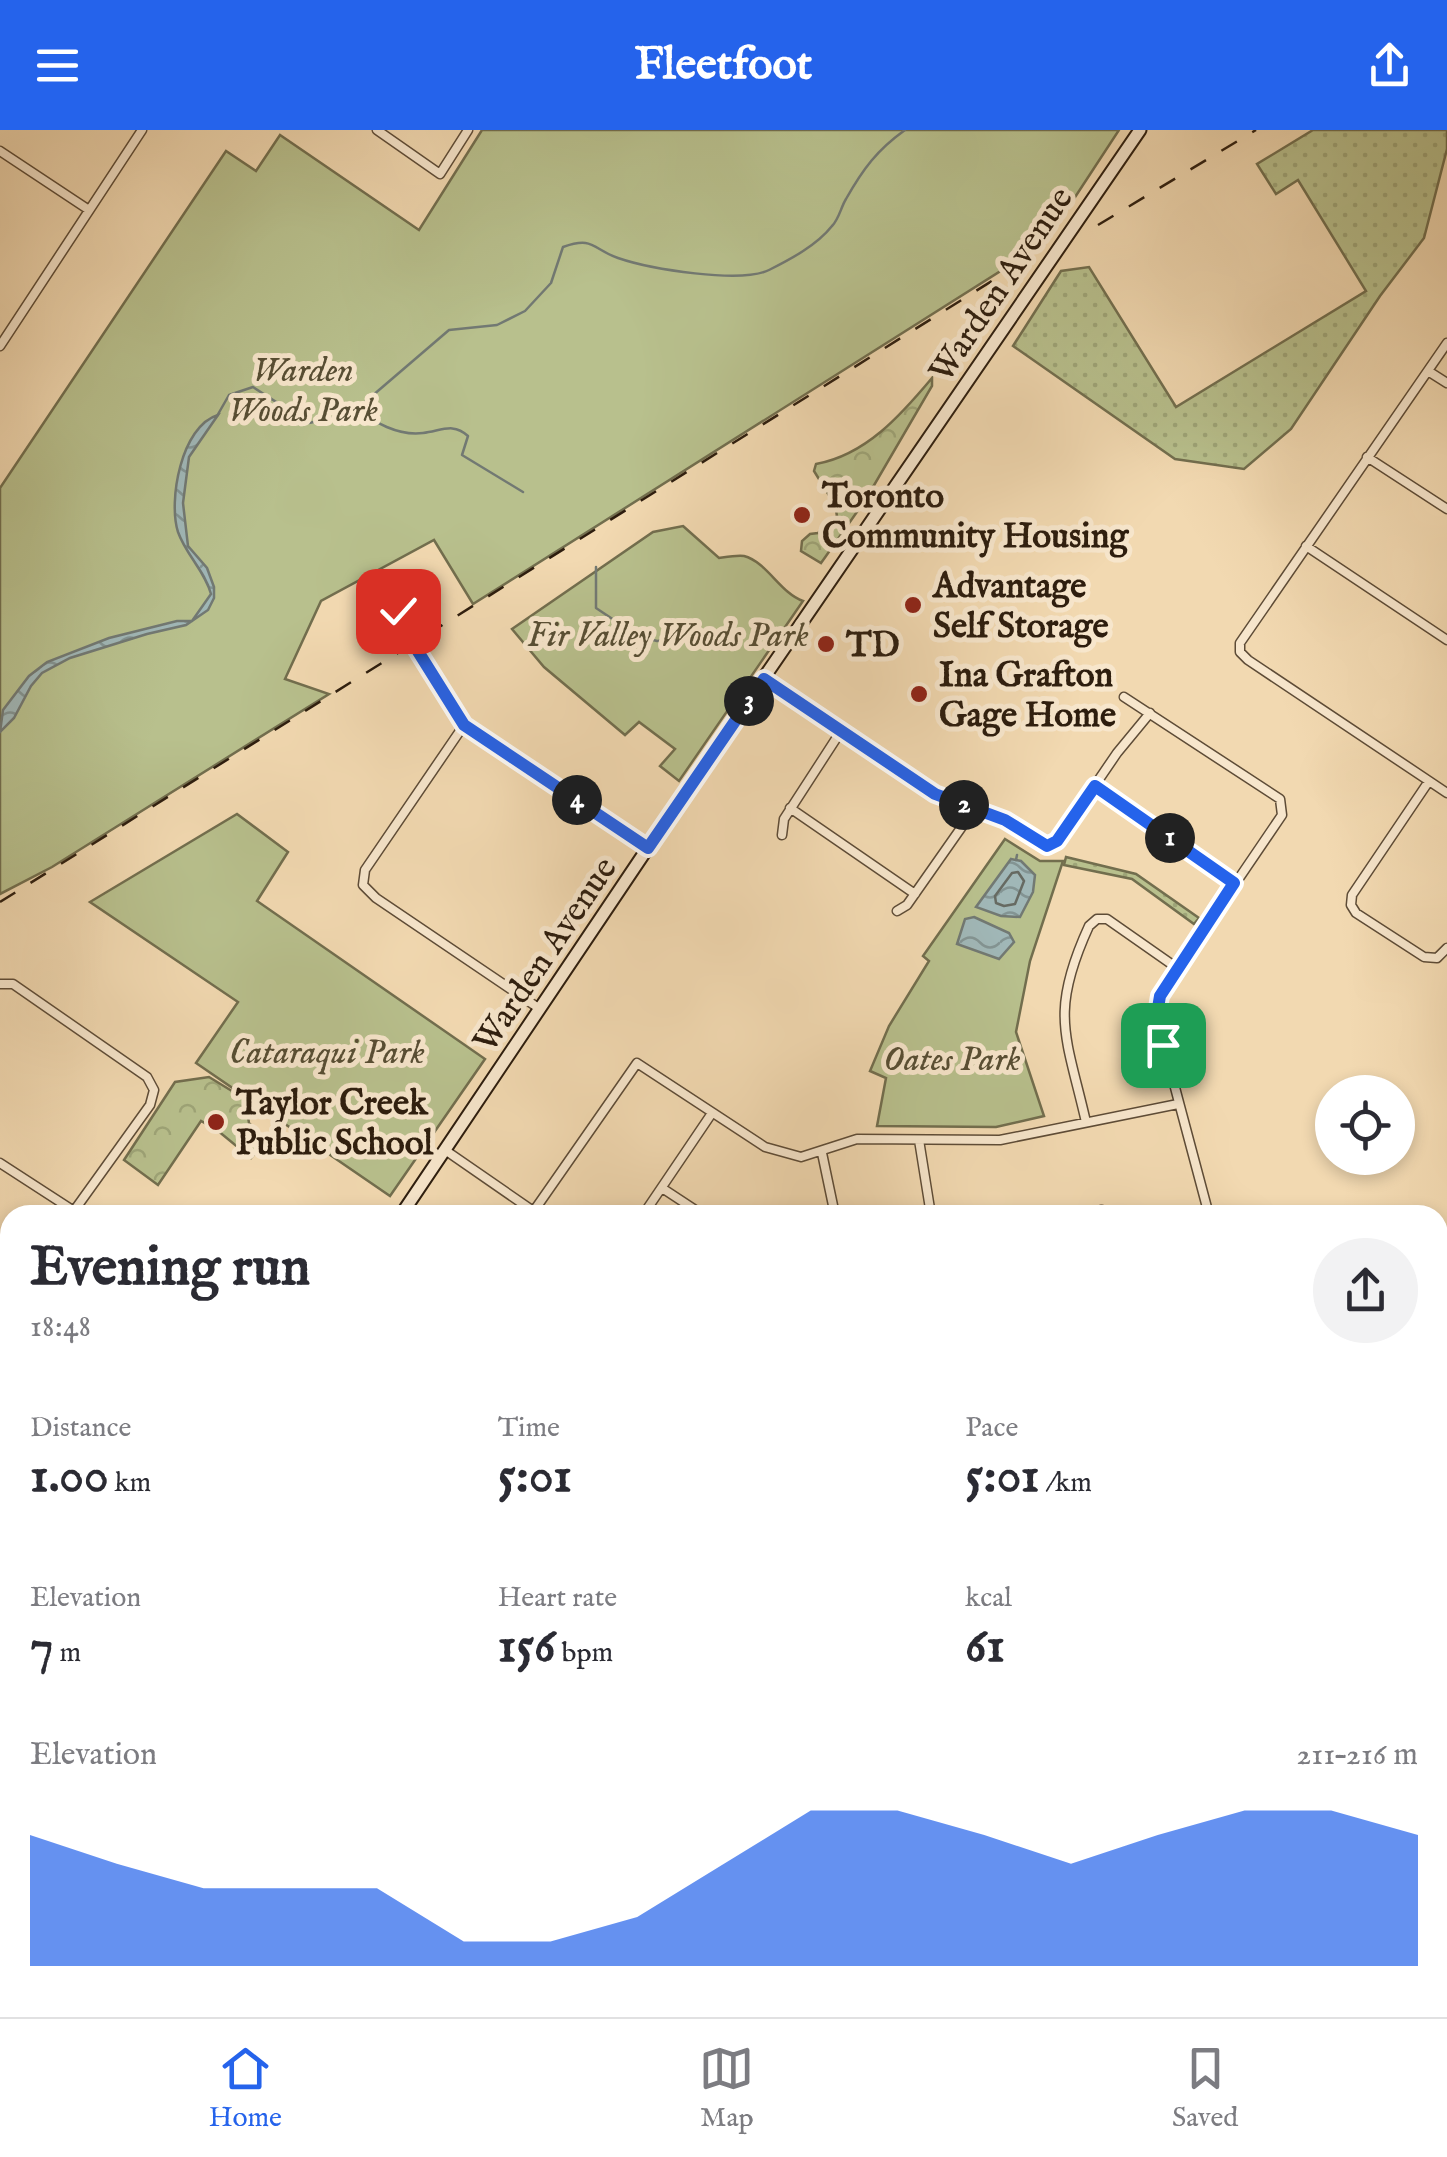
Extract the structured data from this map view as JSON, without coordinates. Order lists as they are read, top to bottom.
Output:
{
  "streets": {
    "main road": ["Warden Avenue"]
  },
  "parks": [
    "Warden Woods Park",
    "Fir Valley Woods Park",
    "Cataraqui Park",
    "Oates Park"
  ],
  "places": [
    "Toronto Community Housing",
    "Advantage Self Storage",
    "TD",
    "Ina Grafton Gage Home",
    "Taylor Creek Public School"
  ],
  "page": {
    "header": "Fleetfoot",
    "pins": [
      "3",
      "4",
      "2",
      "1"
    ],
    "heading": ["Evening run", "18:48"],
    "stats": [
      ["Distance", "1.00 km"],
      ["Time", "5:01"],
      ["Pace", "5:01 /km"],
      ["Elevation", "7 m"],
      ["Heart rate", "156 bpm"],
      ["kcal", "61"]
    ],
    "chart": ["Elevation", "211–216 m"],
    "tabs": ["Home", "Map", "Saved"]
  }
}
